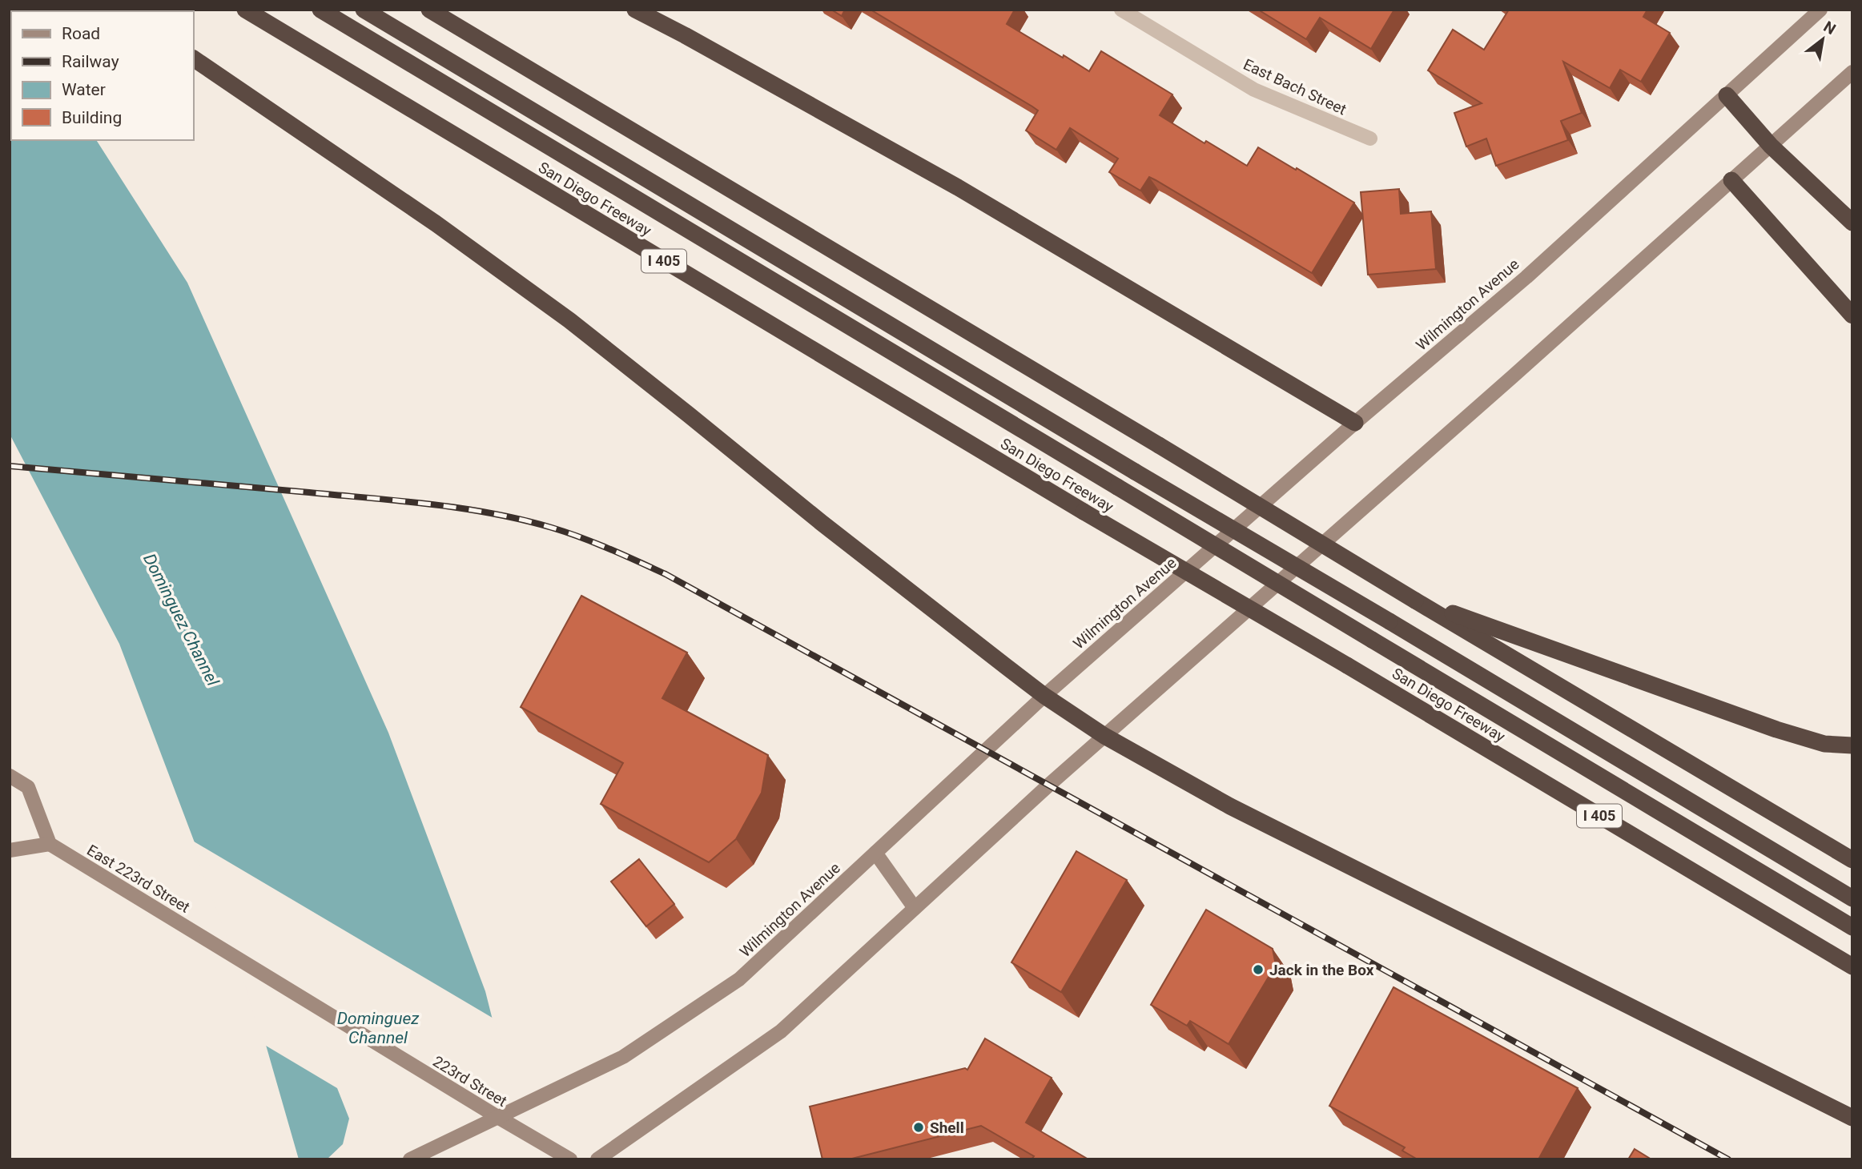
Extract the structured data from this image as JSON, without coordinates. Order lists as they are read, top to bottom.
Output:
{
  "streets": {
    "highway": ["San Diego Freeway", "I 405"],
    "main road": ["Wilmington Avenue", "East 223rd Street", "223rd Street"],
    "street": ["East Bach Street"]
  },
  "crossings": [
    ["Wilmington Avenue", "223rd Street"],
    ["East 223rd Street", "223rd Street"]
  ],
  "water": ["Dominguez Channel"],
  "places": ["Jack in the Box", "Shell"],
  "legend": [
    "Road",
    "Railway",
    "Water",
    "Building"
  ],
  "north": "top right"
}
